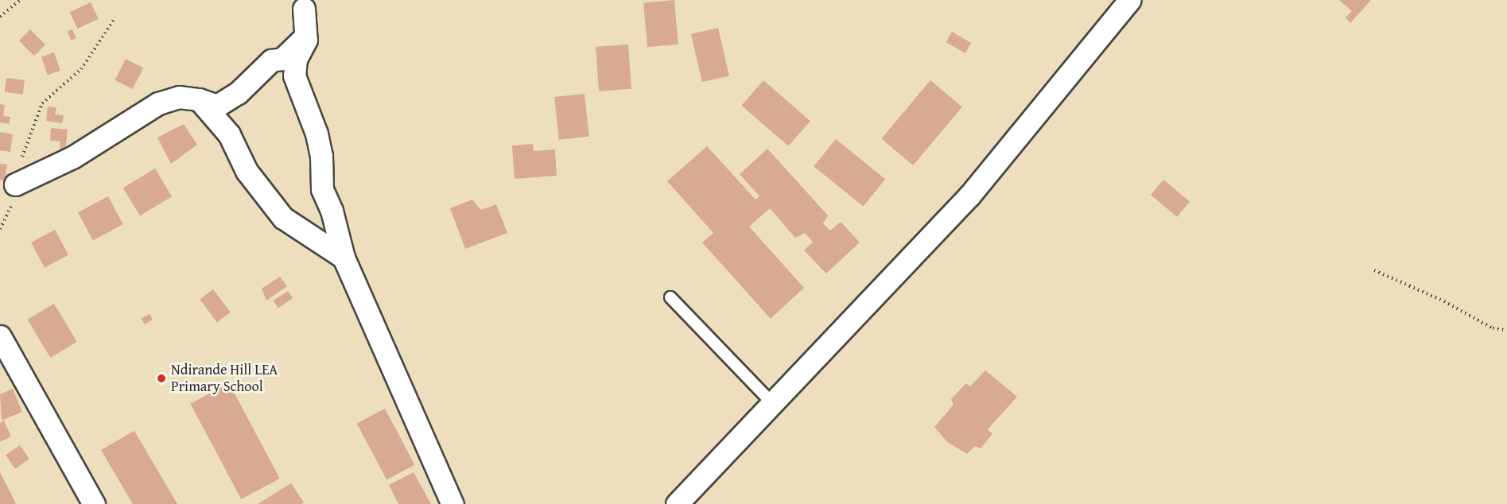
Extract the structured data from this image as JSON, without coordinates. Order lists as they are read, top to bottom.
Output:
{
  "places": ["Ndirande Hill LEA Primary School"]
}
